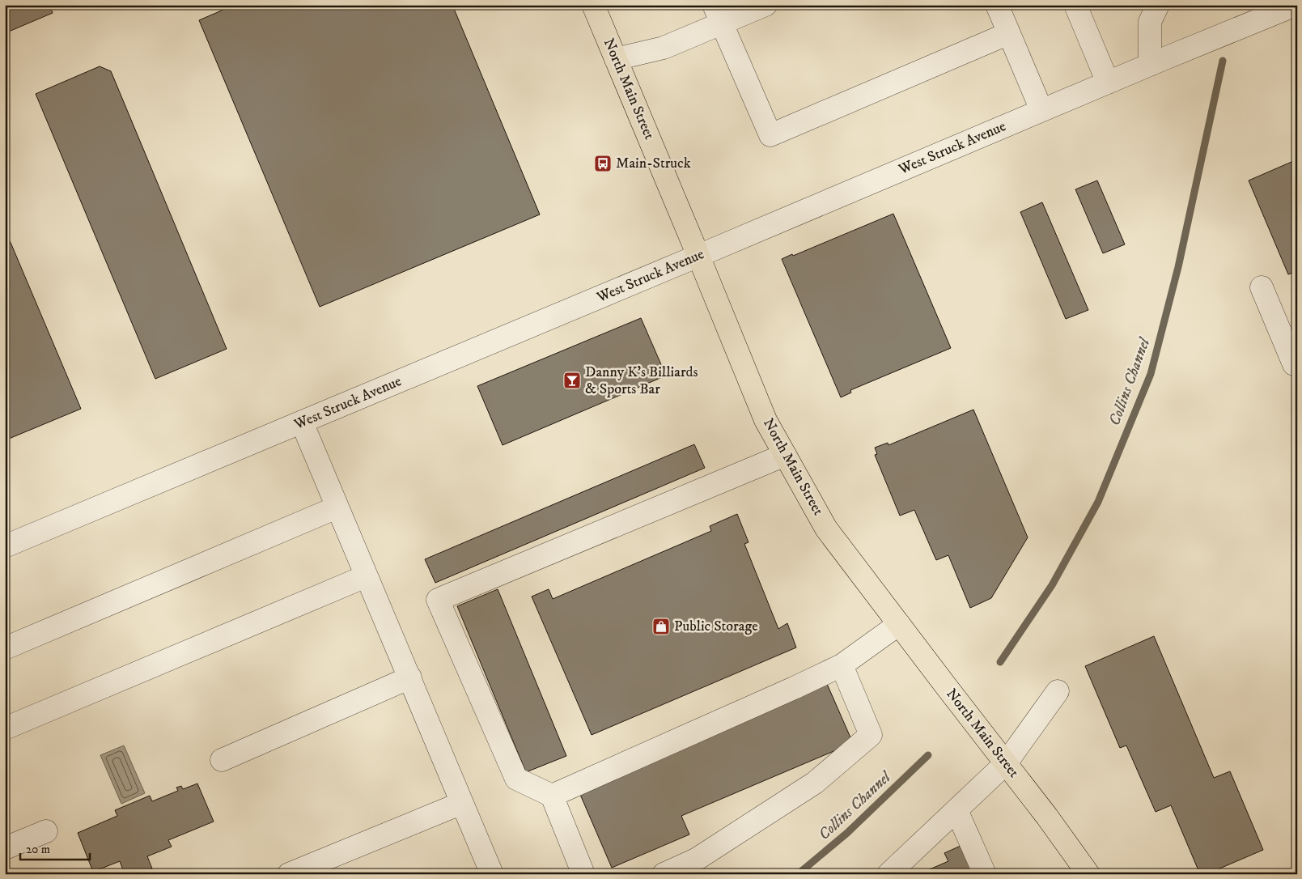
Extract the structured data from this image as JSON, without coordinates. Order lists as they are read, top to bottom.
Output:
{
  "streets": {
    "main road": ["North Main Street"],
    "street": ["West Struck Avenue"]
  },
  "crossings": [
    ["North Main Street", "West Struck Avenue"]
  ],
  "water": ["Collins Channel"],
  "places": {
    "bus stop": ["Main-Struck"],
    "bar": ["Danny K's Billiards & Sports Bar"],
    "shop": ["Public Storage"]
  },
  "scale_bar": "20 m"
}
